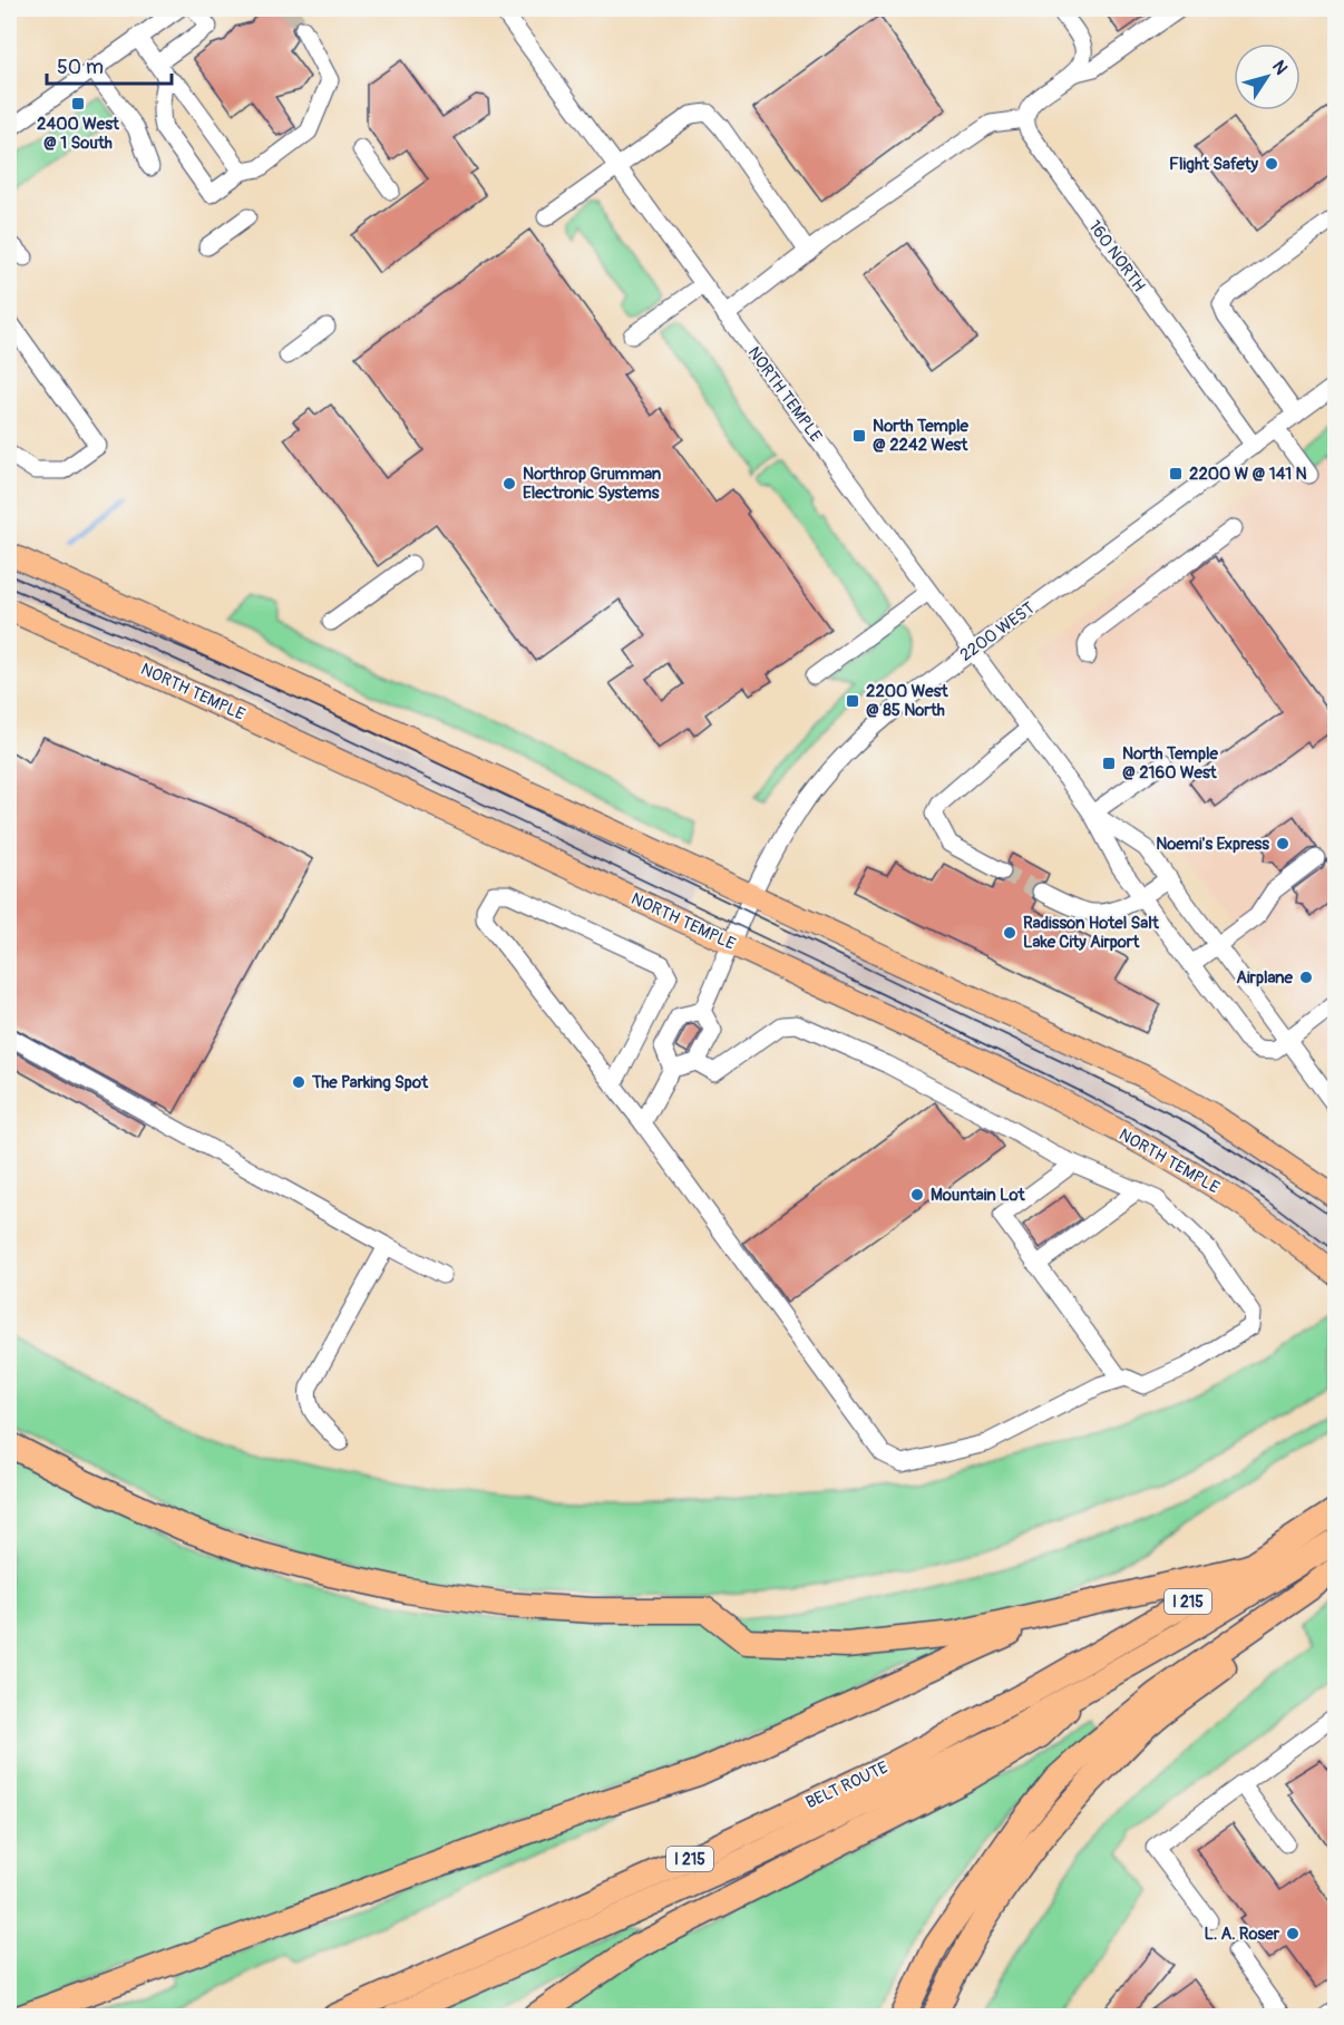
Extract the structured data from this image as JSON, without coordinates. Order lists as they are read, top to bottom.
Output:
{
  "streets": {
    "highway": ["I 215", "BELT ROUTE"],
    "main road": ["NORTH TEMPLE"],
    "street": ["160 NORTH", "2200 WEST"]
  },
  "crossings": [
    ["160 NORTH", "2200 WEST"],
    ["NORTH TEMPLE", "2200 WEST"]
  ],
  "places": {
    "transit": [
      "2400 West @ 1 South",
      "North Temple @ 2242 West",
      "2200 W @ 141 N",
      "2200 West @ 85 North",
      "North Temple @ 2160 West"
    ],
    "other": [
      "Flight Safety",
      "Northrop Grumman Electronic Systems",
      "Noemi's Express",
      "Radisson Hotel Salt Lake City Airport",
      "Airplane",
      "The Parking Spot",
      "Mountain Lot",
      "L. A. Roser"
    ]
  },
  "scale_bar": "50 m",
  "north": "top right"
}
